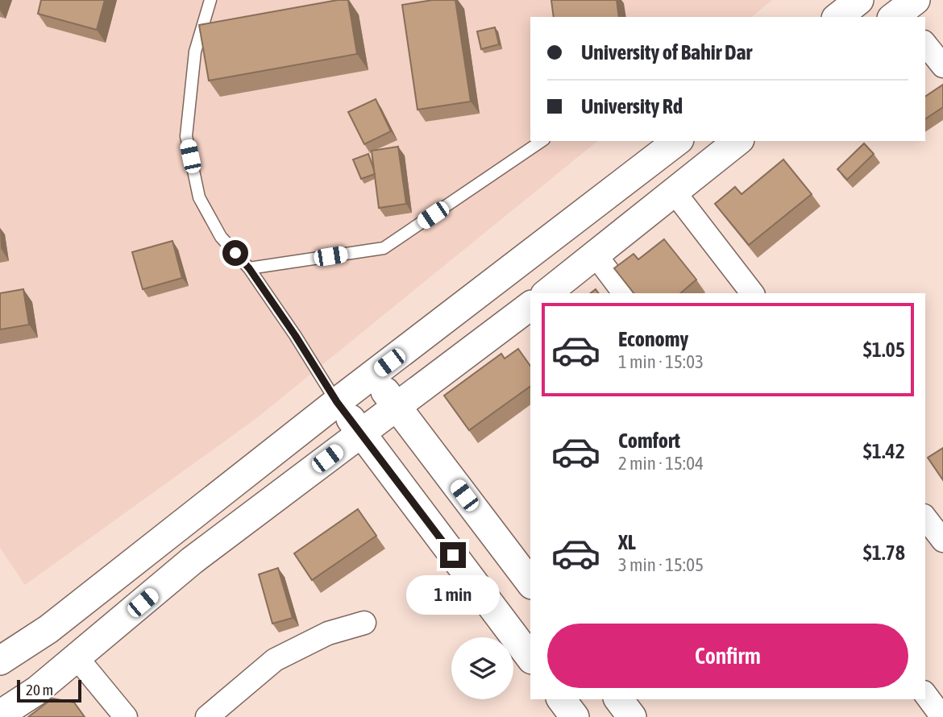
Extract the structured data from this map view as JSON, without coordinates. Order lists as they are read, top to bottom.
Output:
{
  "scale_bar": "20 m",
  "page": {
    "banner": ["University of Bahir Dar", "University Rd"],
    "list": [
      {
        "name": "Economy",
        "note": "1 min · 15:03",
        "value": "$1.05"
      },
      {
        "name": "Comfort",
        "note": "2 min · 15:04",
        "value": "$1.42"
      },
      {
        "name": "XL",
        "note": "3 min · 15:05",
        "value": "$1.78"
      }
    ],
    "bubble": "1 min",
    "buttons": "Confirm",
    "scale": "20 m"
  }
}
